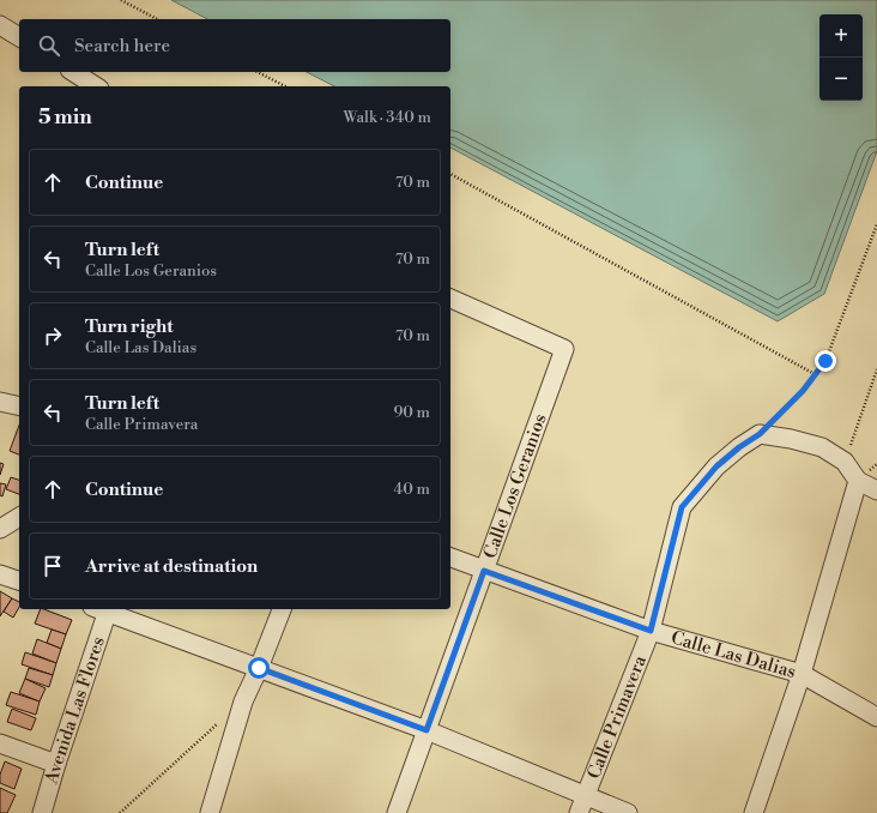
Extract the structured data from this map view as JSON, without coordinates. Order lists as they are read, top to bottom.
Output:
{
  "streets": {
    "street": [
      "Calle Los Geranios",
      "Calle Las Dalias",
      "Avenida Las Flores",
      "Calle Primavera"
    ]
  },
  "crossings": [
    ["Calle Los Geranios", "Calle Las Dalias"],
    ["Calle Las Dalias", "Calle Primavera"]
  ],
  "page": {
    "map_buttons": ["+", "−"],
    "search": "Search here",
    "heading": ["5 min", "Walk · 340 m"],
    "list": [
      ["Continue", "70 m"],
      ["Turn left", "Calle Los Geranios", "70 m"],
      ["Turn right", "Calle Las Dalias", "70 m"],
      ["Turn left", "Calle Primavera", "90 m"],
      ["Continue", "40 m"],
      "Arrive at destination"
    ]
  }
}
